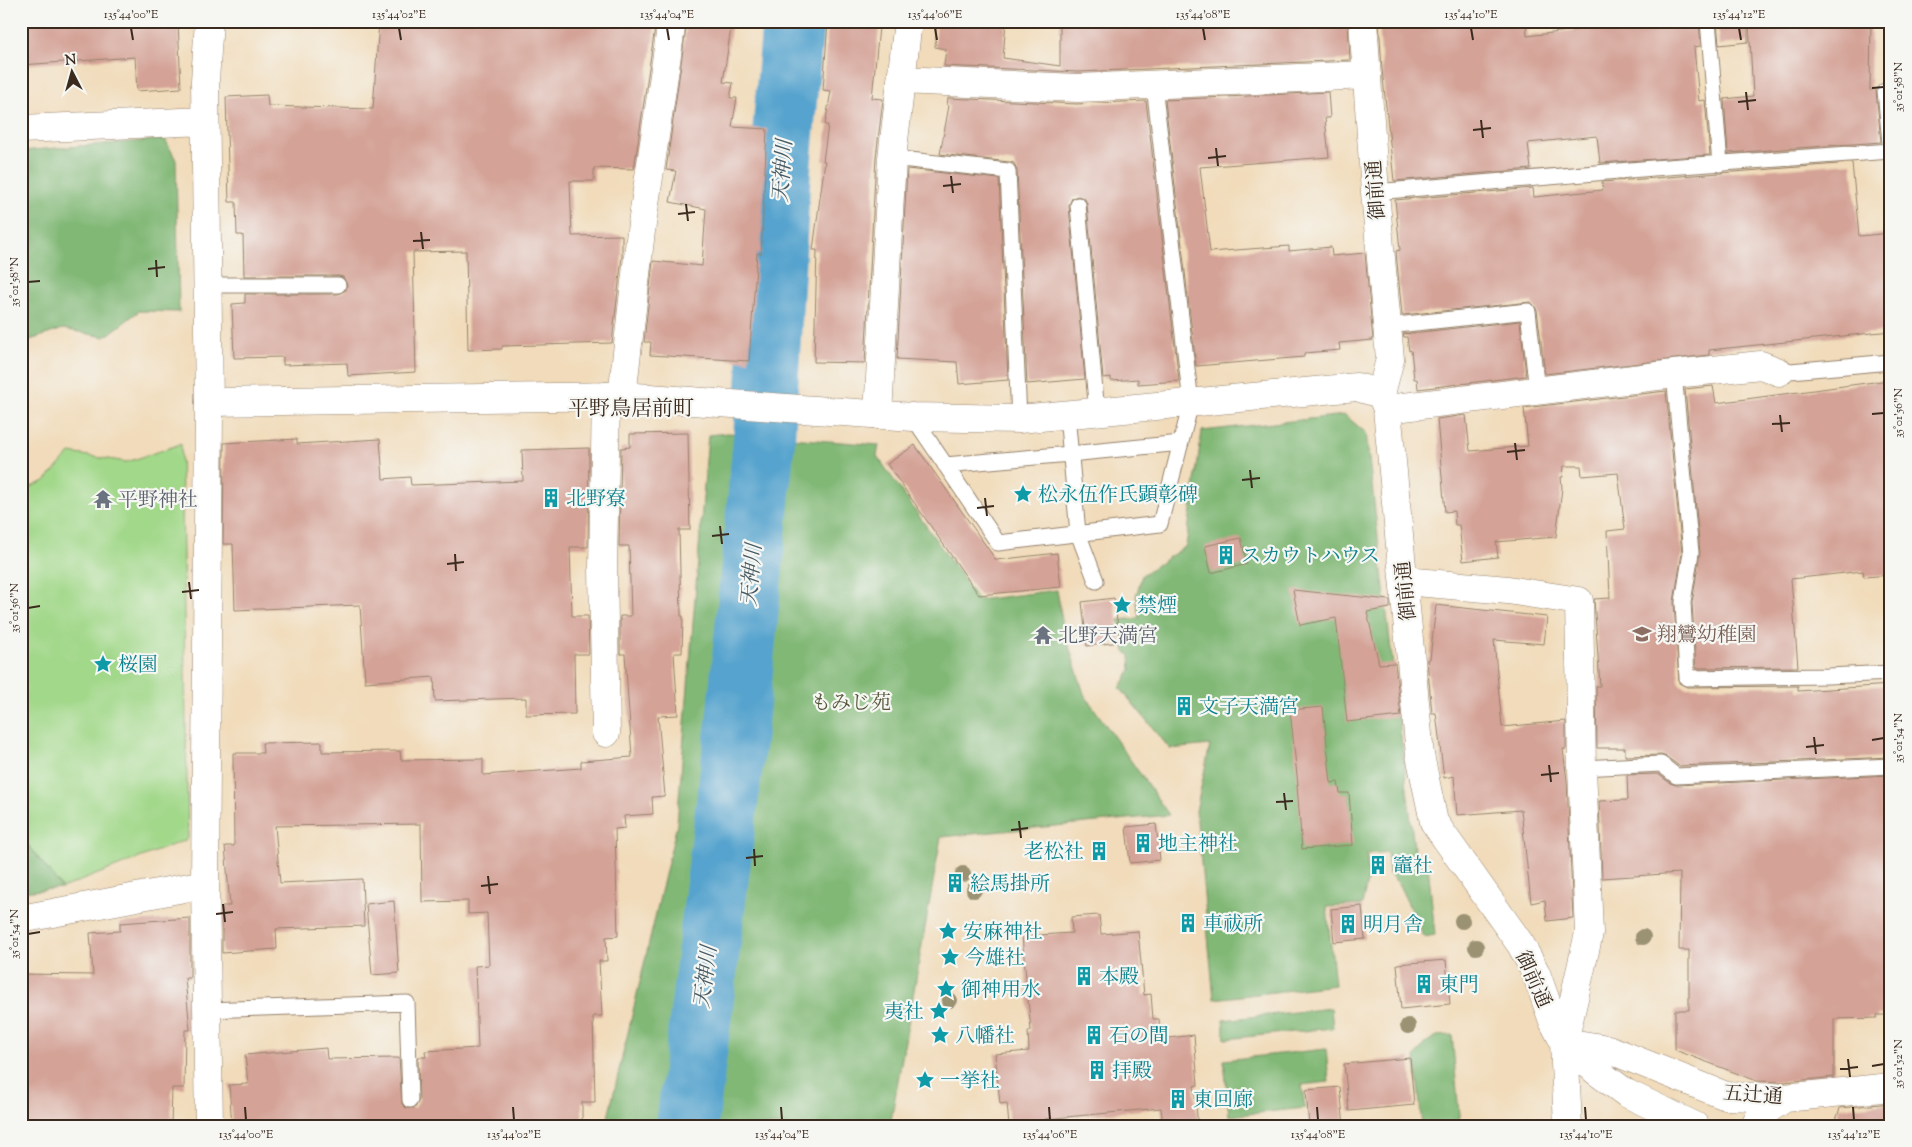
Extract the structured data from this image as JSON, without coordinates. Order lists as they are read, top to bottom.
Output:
{
  "streets": {
    "street": ["御前通", "五辻通"]
  },
  "crossings": [
    ["御前通", "五辻通"]
  ],
  "districts": ["平野鳥居前町"],
  "water": ["天神川"],
  "parks": ["もみじ苑"],
  "places": {
    "place": [
      "松永伍作氏顕彰碑",
      "禁煙",
      "桜園",
      "安麻神社",
      "今雄社",
      "御神用水",
      "夷社",
      "八幡社",
      "一挙社"
    ],
    "building": [
      "北野寮",
      "スカウトハウス",
      "文子天満宮",
      "地主神社",
      "老松社",
      "竈社",
      "絵馬掛所",
      "車祓所",
      "明月舎",
      "本殿",
      "東門",
      "石の間",
      "拝殿",
      "東回廊"
    ],
    "temple": ["平野神社", "北野天満宮"],
    "school or university": ["翔鸞幼稚園"]
  },
  "north": "top",
  "coordinates": [
    "135°44'00\"E",
    "135°44'02\"E",
    "135°44'04\"E",
    "135°44'06\"E",
    "135°44'08\"E",
    "135°44'10\"E",
    "135°44'12\"E",
    "35°01'58\"N",
    "35°01'56\"N",
    "35°01'54\"N",
    "35°01'52\"N"
  ]
}
